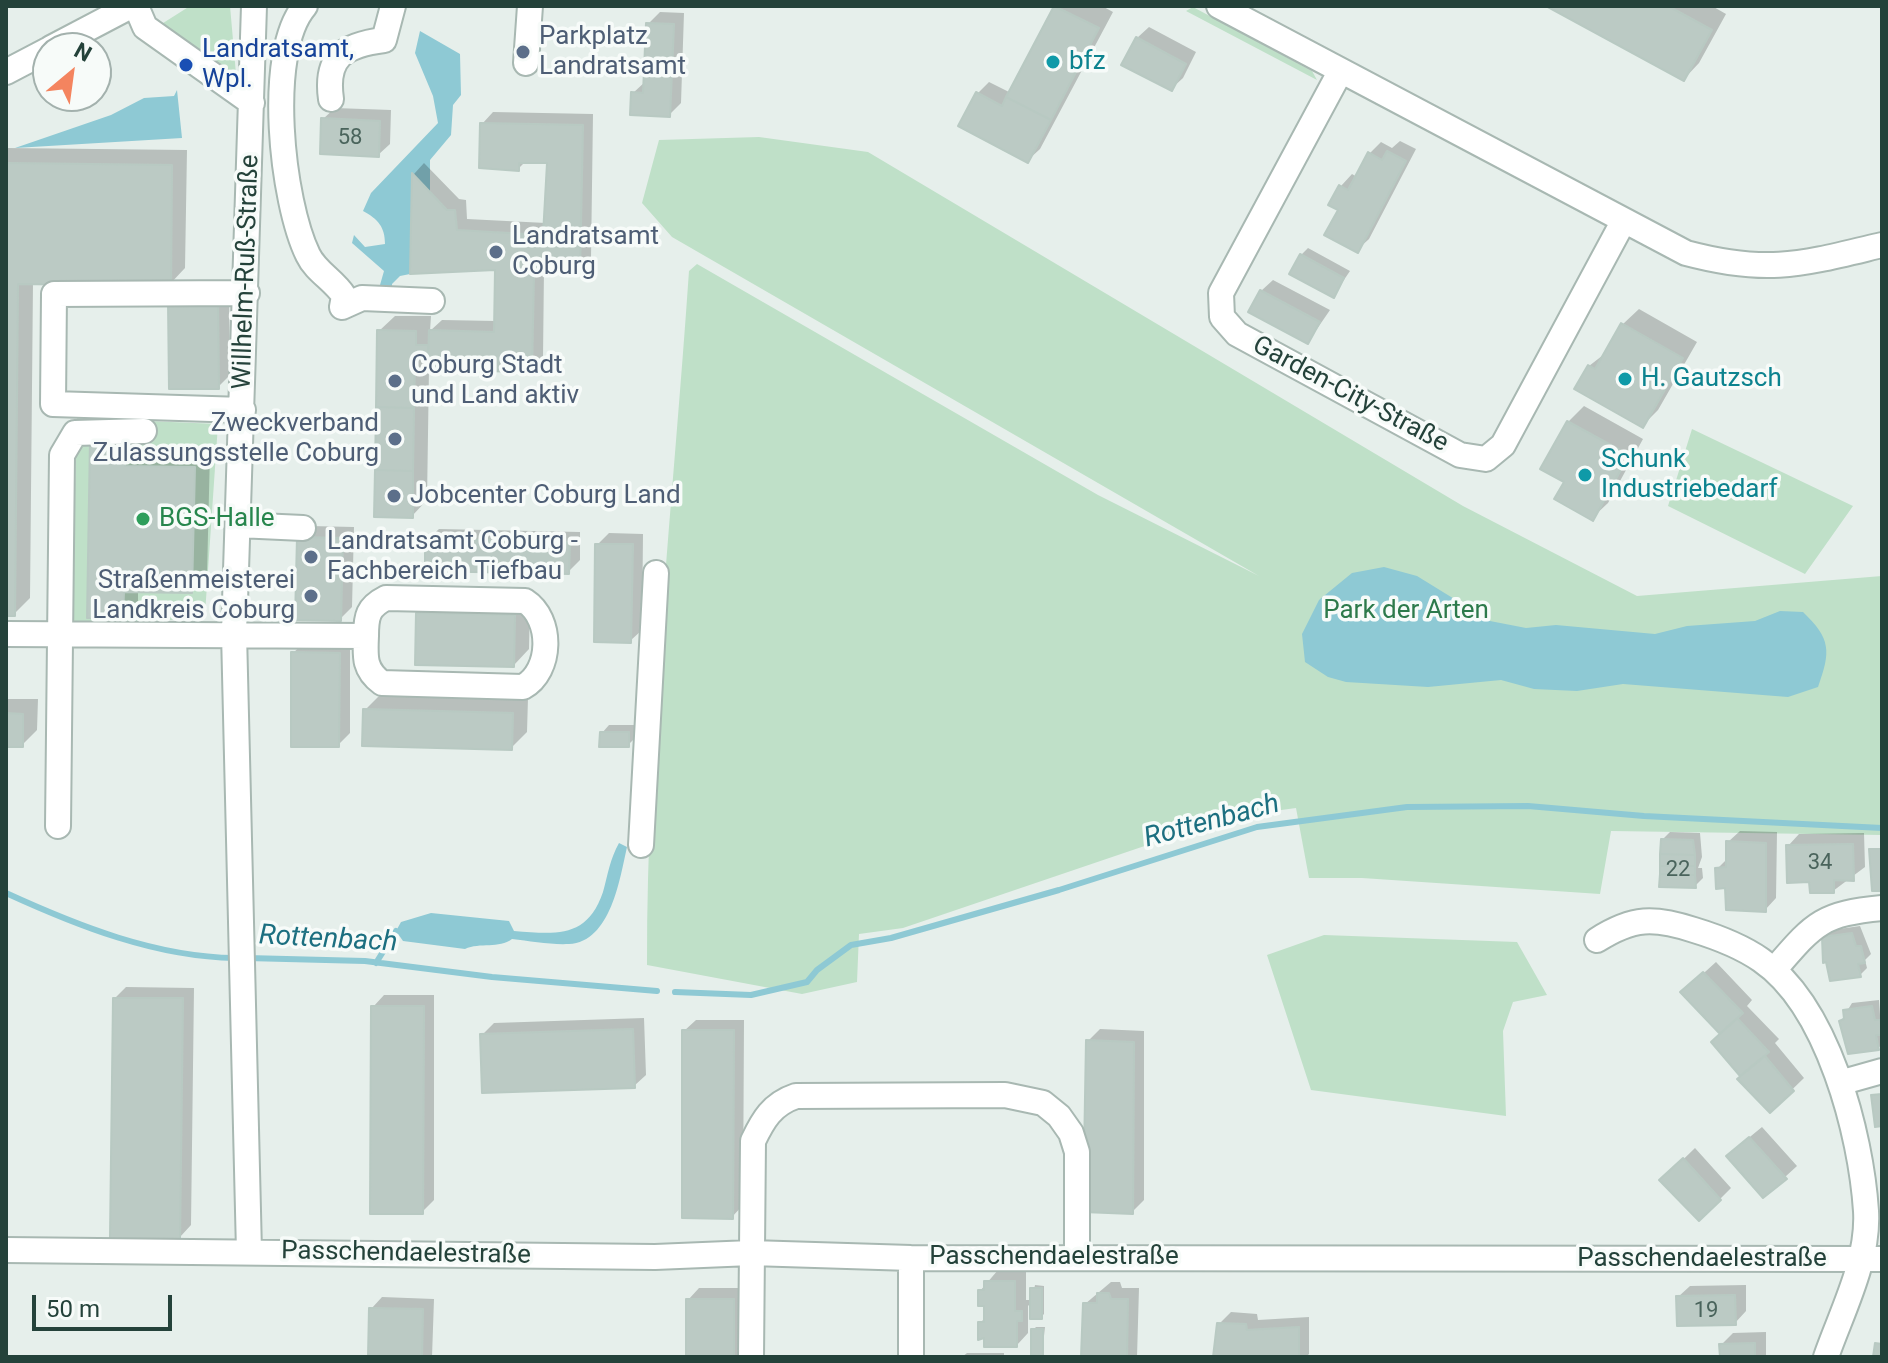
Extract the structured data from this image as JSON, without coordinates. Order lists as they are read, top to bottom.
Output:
{
  "streets": {
    "street": ["Willhelm-Ruß-Straße", "Garden-City-Straße", "Passchendaelestraße"]
  },
  "crossings": [
    ["Willhelm-Ruß-Straße", "Passchendaelestraße"]
  ],
  "water": ["Rottenbach"],
  "parks": ["Park der Arten"],
  "places": [
    "Parkplatz Landratsamt",
    "bfz",
    "Landratsamt, Wpl.",
    "Landratsamt Coburg",
    "H. Gautzsch",
    "Coburg Stadt und Land aktiv",
    "Zweckverband Zulassungsstelle Coburg",
    "Schunk Industriebedarf",
    "Jobcenter Coburg Land",
    "BGS-Halle",
    "Landratsamt Coburg - Fachbereich Tiefbau",
    "Straßenmeisterei Landkreis Coburg"
  ],
  "house_numbers": [
    "58",
    "34",
    "22",
    "19"
  ],
  "scale_bar": "50 m",
  "north": "top right"
}
